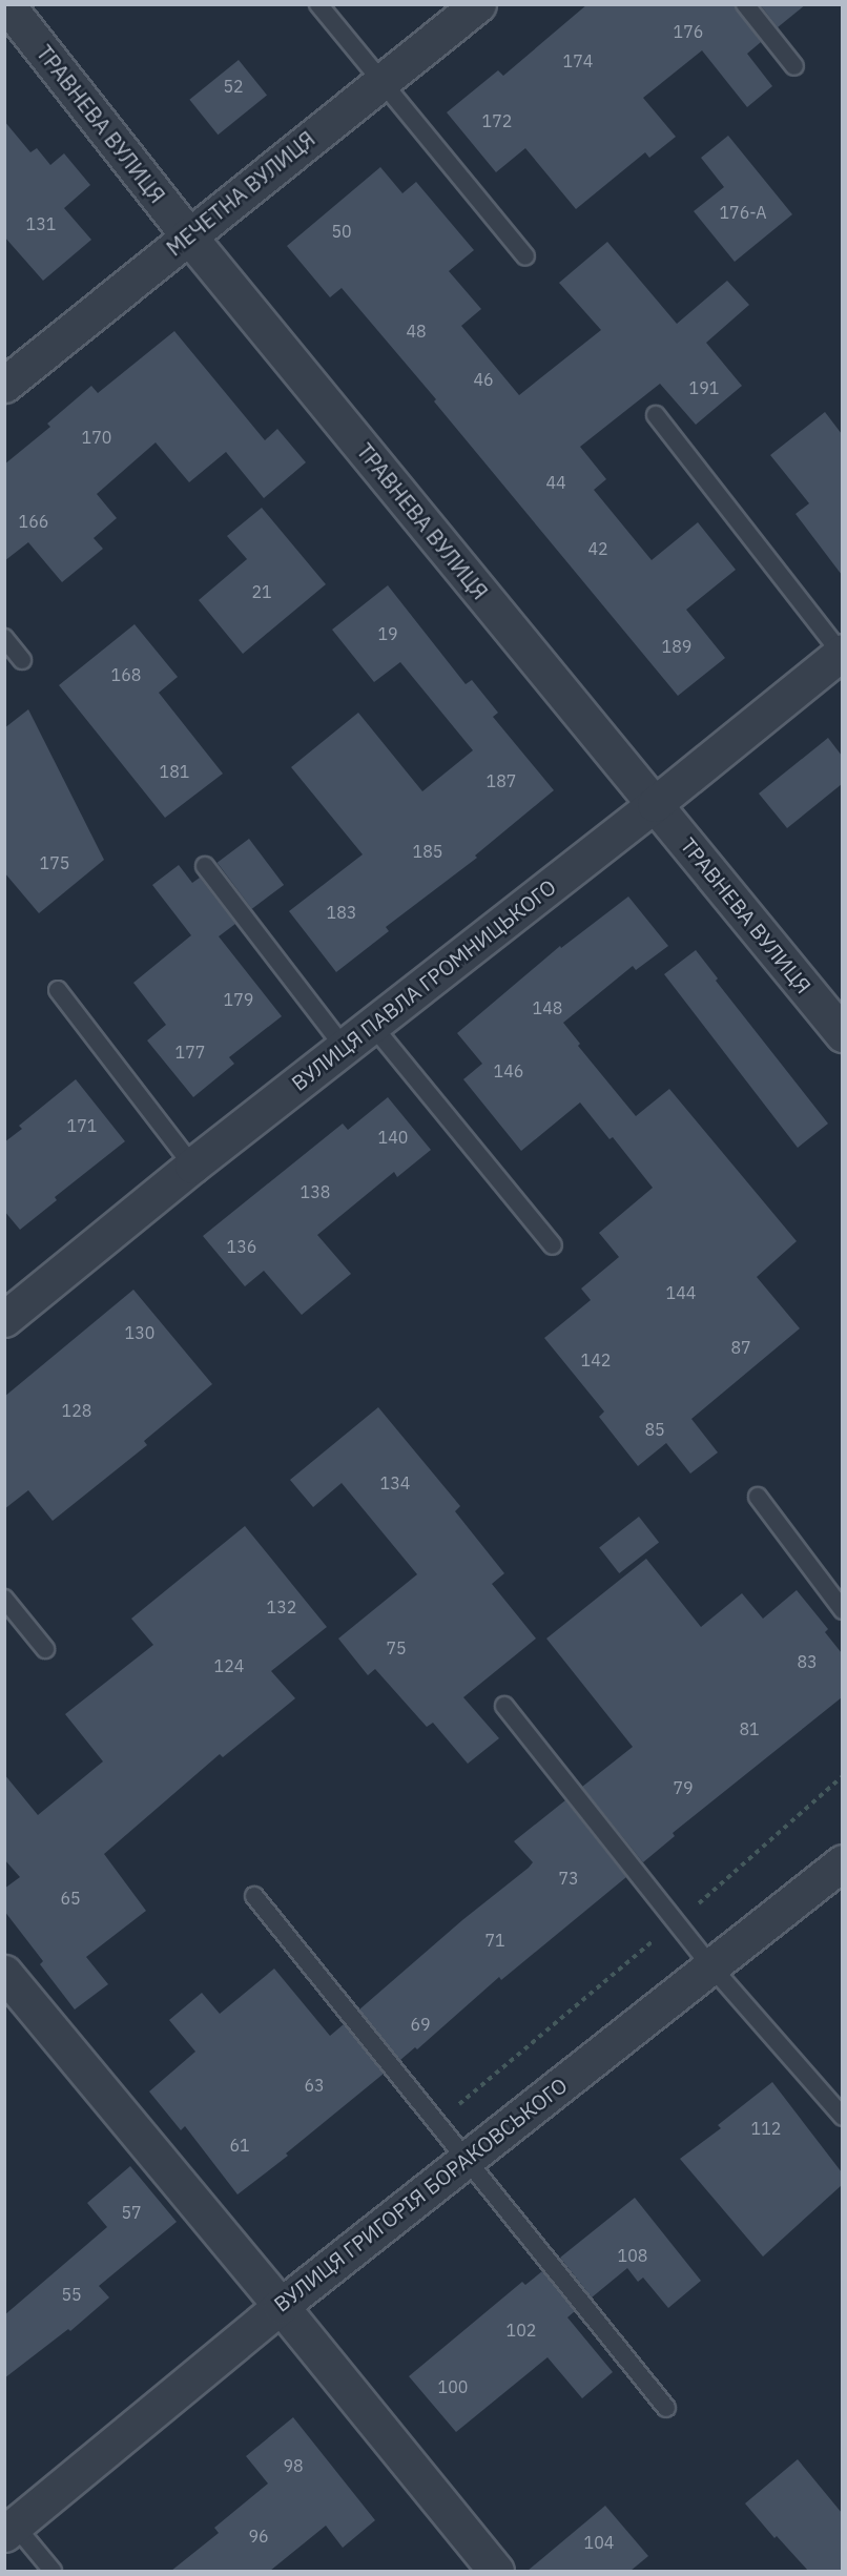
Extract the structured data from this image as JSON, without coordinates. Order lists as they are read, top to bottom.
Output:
{
  "streets": {
    "street": [
      "ТРАВНЕВА ВУЛИЦЯ",
      "МЕЧЕТНА ВУЛИЦЯ",
      "ВУЛИЦЯ ПАВЛА ГРОМНИЦЬКОГО",
      "ВУЛИЦЯ ГРИГОРІЯ БОРАКОВСЬКОГО"
    ]
  },
  "crossings": [
    ["ТРАВНЕВА ВУЛИЦЯ", "МЕЧЕТНА ВУЛИЦЯ"],
    ["ТРАВНЕВА ВУЛИЦЯ", "ВУЛИЦЯ ПАВЛА ГРОМНИЦЬКОГО"]
  ],
  "house_numbers": [
    "176",
    "174",
    "52",
    "172",
    "176-А",
    "131",
    "50",
    "48",
    "46",
    "191",
    "170",
    "44",
    "166",
    "42",
    "21",
    "19",
    "189",
    "168",
    "181",
    "187",
    "185",
    "175",
    "183",
    "179",
    "148",
    "177",
    "146",
    "171",
    "140",
    "138",
    "136",
    "144",
    "130",
    "87",
    "142",
    "128",
    "85",
    "134",
    "132",
    "75",
    "83",
    "124",
    "81",
    "79",
    "73",
    "65",
    "71",
    "69",
    "63",
    "112",
    "61",
    "57",
    "108",
    "55",
    "102",
    "100",
    "98",
    "96",
    "104"
  ]
}
